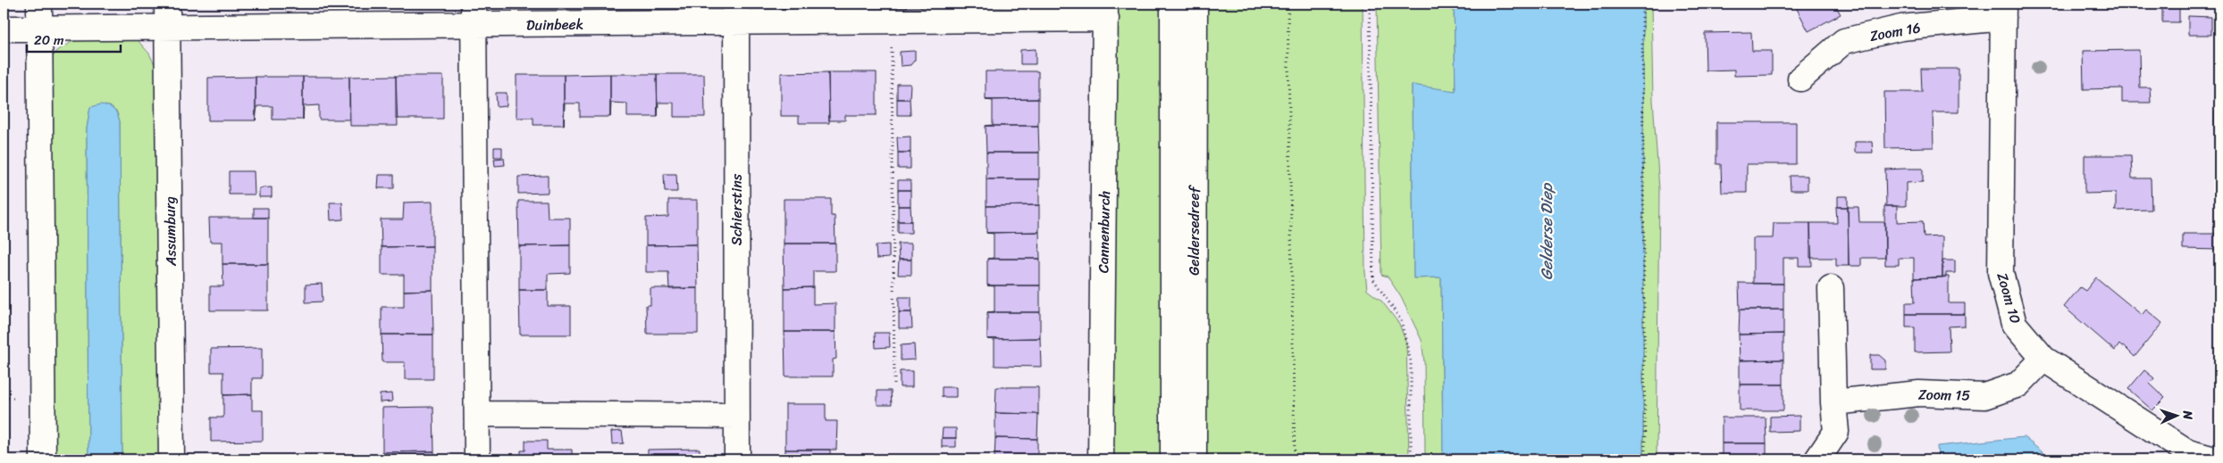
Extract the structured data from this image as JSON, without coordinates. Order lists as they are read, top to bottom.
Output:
{
  "streets": {
    "street": [
      "Duinbeek",
      "Zoom 16",
      "Schierstins",
      "Assumburg",
      "Geldersedreef",
      "Cannenburch",
      "Zoom 10",
      "Zoom 15"
    ]
  },
  "crossings": [
    ["Duinbeek", "Schierstins"],
    ["Duinbeek", "Assumburg"],
    ["Duinbeek", "Cannenburch"],
    ["Zoom 16", "Zoom 10"],
    ["Zoom 10", "Zoom 15"]
  ],
  "water": ["Gelderse Diep"],
  "scale_bar": "20 m",
  "north": "right"
}
